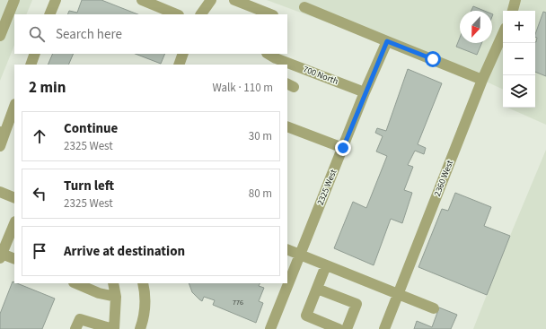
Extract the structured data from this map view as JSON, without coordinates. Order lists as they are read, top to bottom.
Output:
{
  "streets": {
    "street": ["700 North", "2360 West", "2325 West"]
  },
  "crossings": [
    ["700 North", "2325 West"]
  ],
  "house_numbers": ["776"],
  "north": "bottom",
  "page": {
    "map_buttons": ["+", "−"],
    "search": "Search here",
    "heading": ["2 min", "Walk · 110 m"],
    "list": [
      ["Continue", "2325 West", "30 m"],
      ["Turn left", "2325 West", "80 m"],
      "Arrive at destination"
    ]
  }
}
